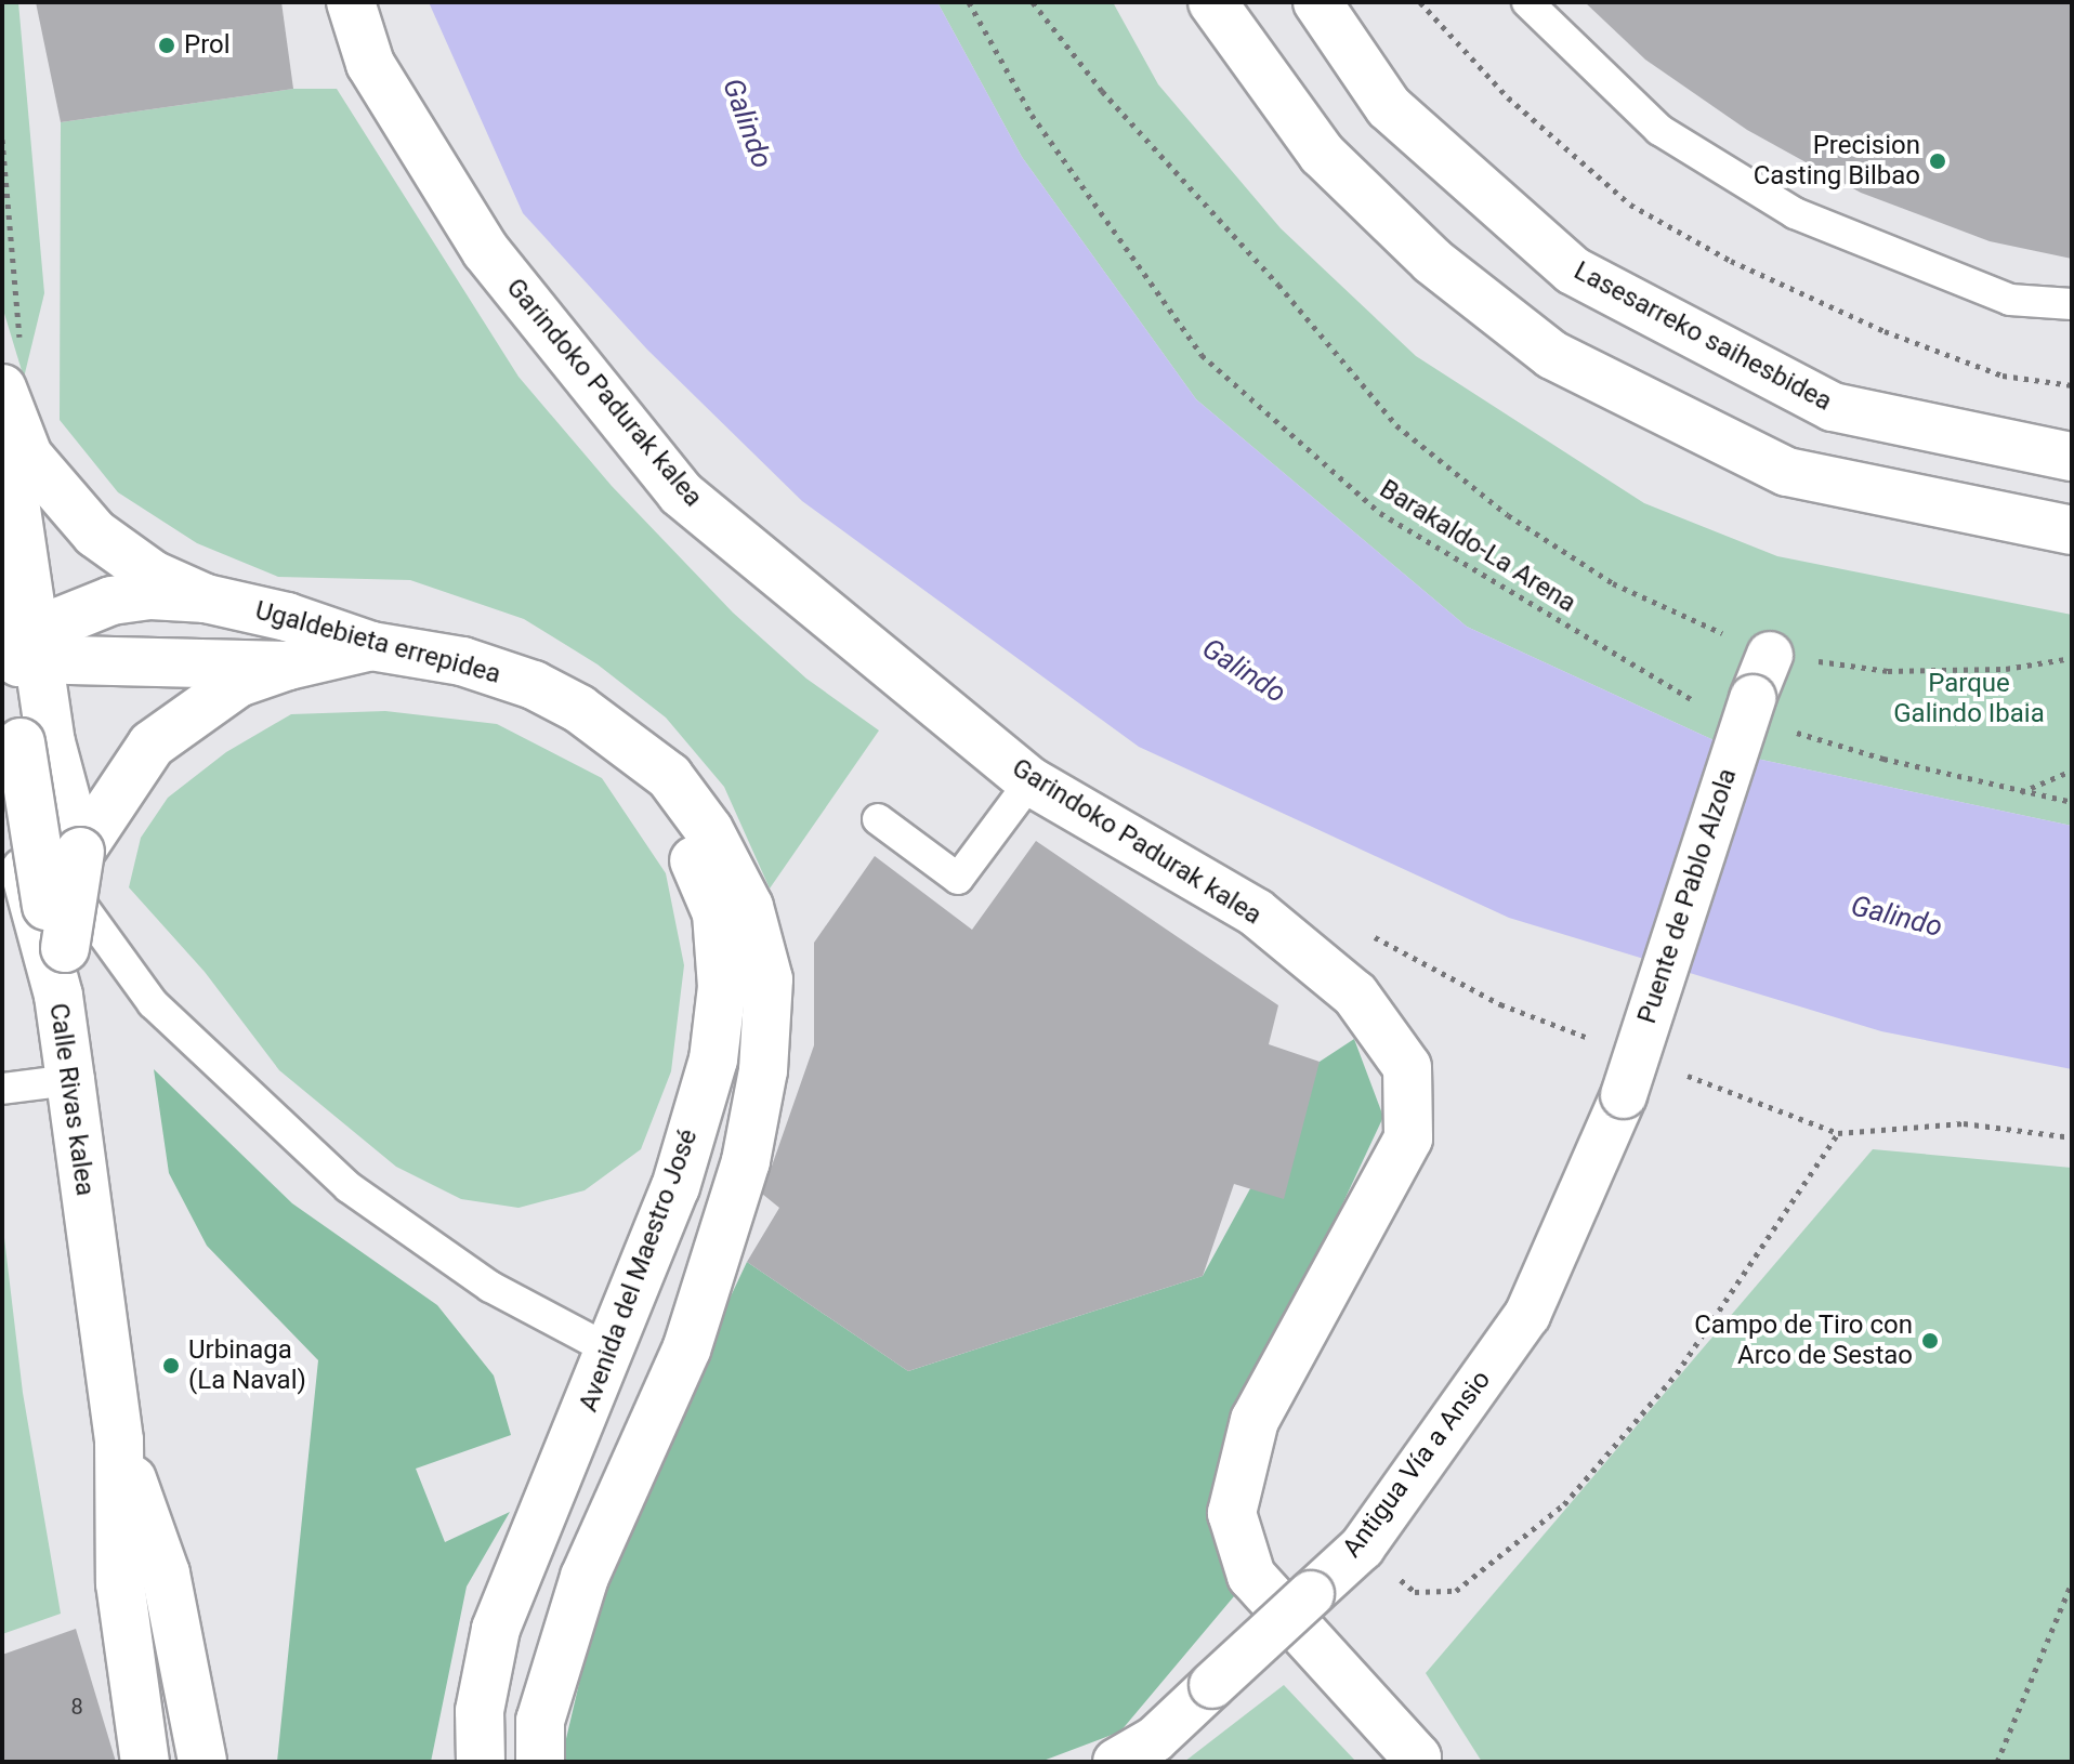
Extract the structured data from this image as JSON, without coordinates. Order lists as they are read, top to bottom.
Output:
{
  "streets": {
    "main road": [
      "Lasesarreko saihesbidea",
      "Garindoko Padurak kalea",
      "Ugaldebieta errepidea",
      "Calle Rivas kalea",
      "Avenida del Maestro José"
    ],
    "street": ["Puente de Pablo Alzola", "Antigua Vía a Ansio"],
    "path": ["Barakaldo-La Arena"]
  },
  "crossings": [
    ["Ugaldebieta errepidea", "Avenida del Maestro José"],
    ["Puente de Pablo Alzola", "Antigua Vía a Ansio"]
  ],
  "water": ["Galindo"],
  "parks": ["Parque Galindo Ibaia"],
  "places": [
    "Prol",
    "Precision Casting Bilbao",
    "Campo de Tiro con Arco de Sestao",
    "Urbinaga (La Naval)"
  ],
  "house_numbers": ["8"]
}
